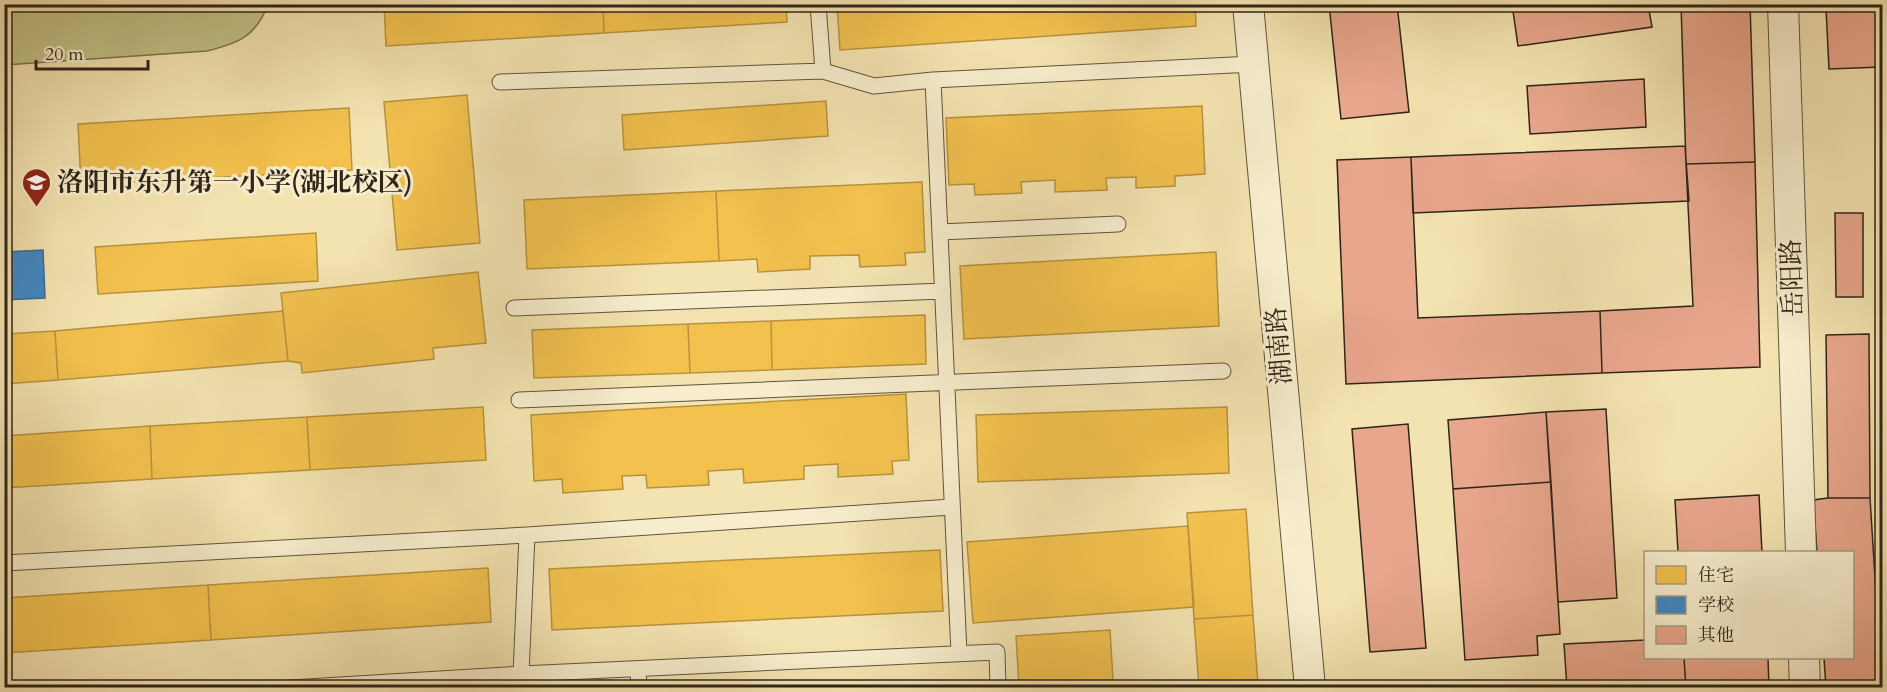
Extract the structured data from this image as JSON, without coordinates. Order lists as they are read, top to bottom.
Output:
{
  "streets": {
    "street": ["岳阳路", "湖南路"]
  },
  "places": {
    "school or university": ["洛阳市东升第一小学(湖北校区)"]
  },
  "legend": ["住宅", "学校", "其他"],
  "scale_bar": "20 m"
}
